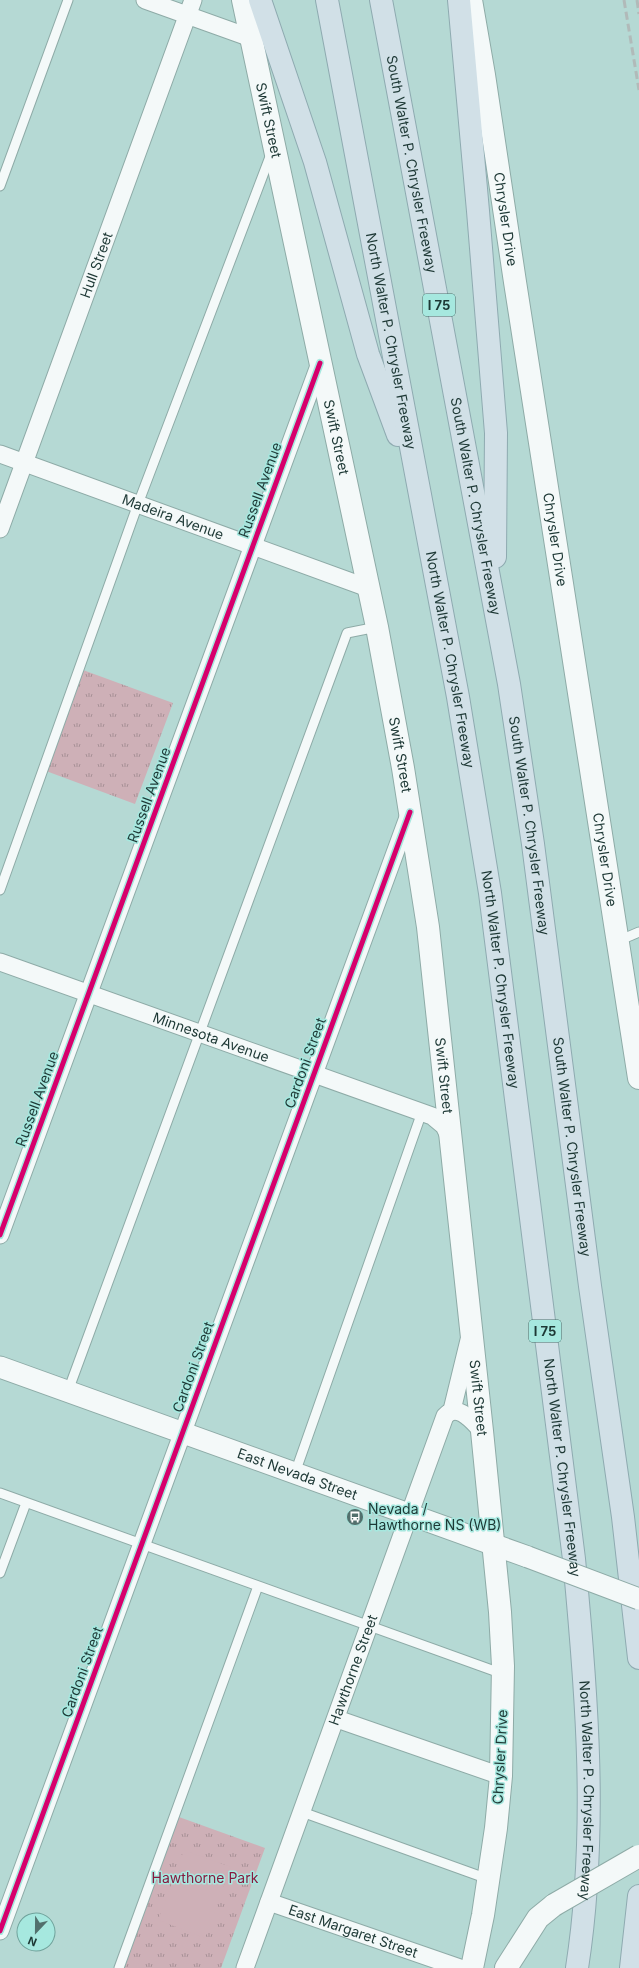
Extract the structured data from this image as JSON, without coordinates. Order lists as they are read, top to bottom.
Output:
{
  "streets": {
    "highway": ["South Walter P. Chrysler Freeway", "I 75", "North Walter P. Chrysler Freeway"],
    "main road": ["Swift Street", "Chrysler Drive"],
    "street": [
      "Hull Street",
      "Russell Avenue",
      "Madeira Avenue",
      "Minnesota Avenue",
      "Cardoni Street",
      "East Nevada Street",
      "Hawthorne Street",
      "East Margaret Street"
    ]
  },
  "crossings": [
    ["Swift Street", "Chrysler Drive"],
    ["Swift Street", "Russell Avenue"],
    ["Swift Street", "Madeira Avenue"],
    ["Swift Street", "Minnesota Avenue"],
    ["Swift Street", "Cardoni Street"],
    ["Swift Street", "East Nevada Street"],
    ["Swift Street", "Hawthorne Street"],
    ["Chrysler Drive", "East Nevada Street"],
    ["Hull Street", "Madeira Avenue"],
    ["Russell Avenue", "Madeira Avenue"],
    ["Russell Avenue", "Minnesota Avenue"],
    ["Minnesota Avenue", "Cardoni Street"],
    ["Cardoni Street", "East Nevada Street"],
    ["East Nevada Street", "Hawthorne Street"],
    ["Hawthorne Street", "East Margaret Street"]
  ],
  "parks": ["Hawthorne Park"],
  "places": {
    "bus stop": ["Nevada / Hawthorne NS (WB)"]
  },
  "north": "bottom"
}
